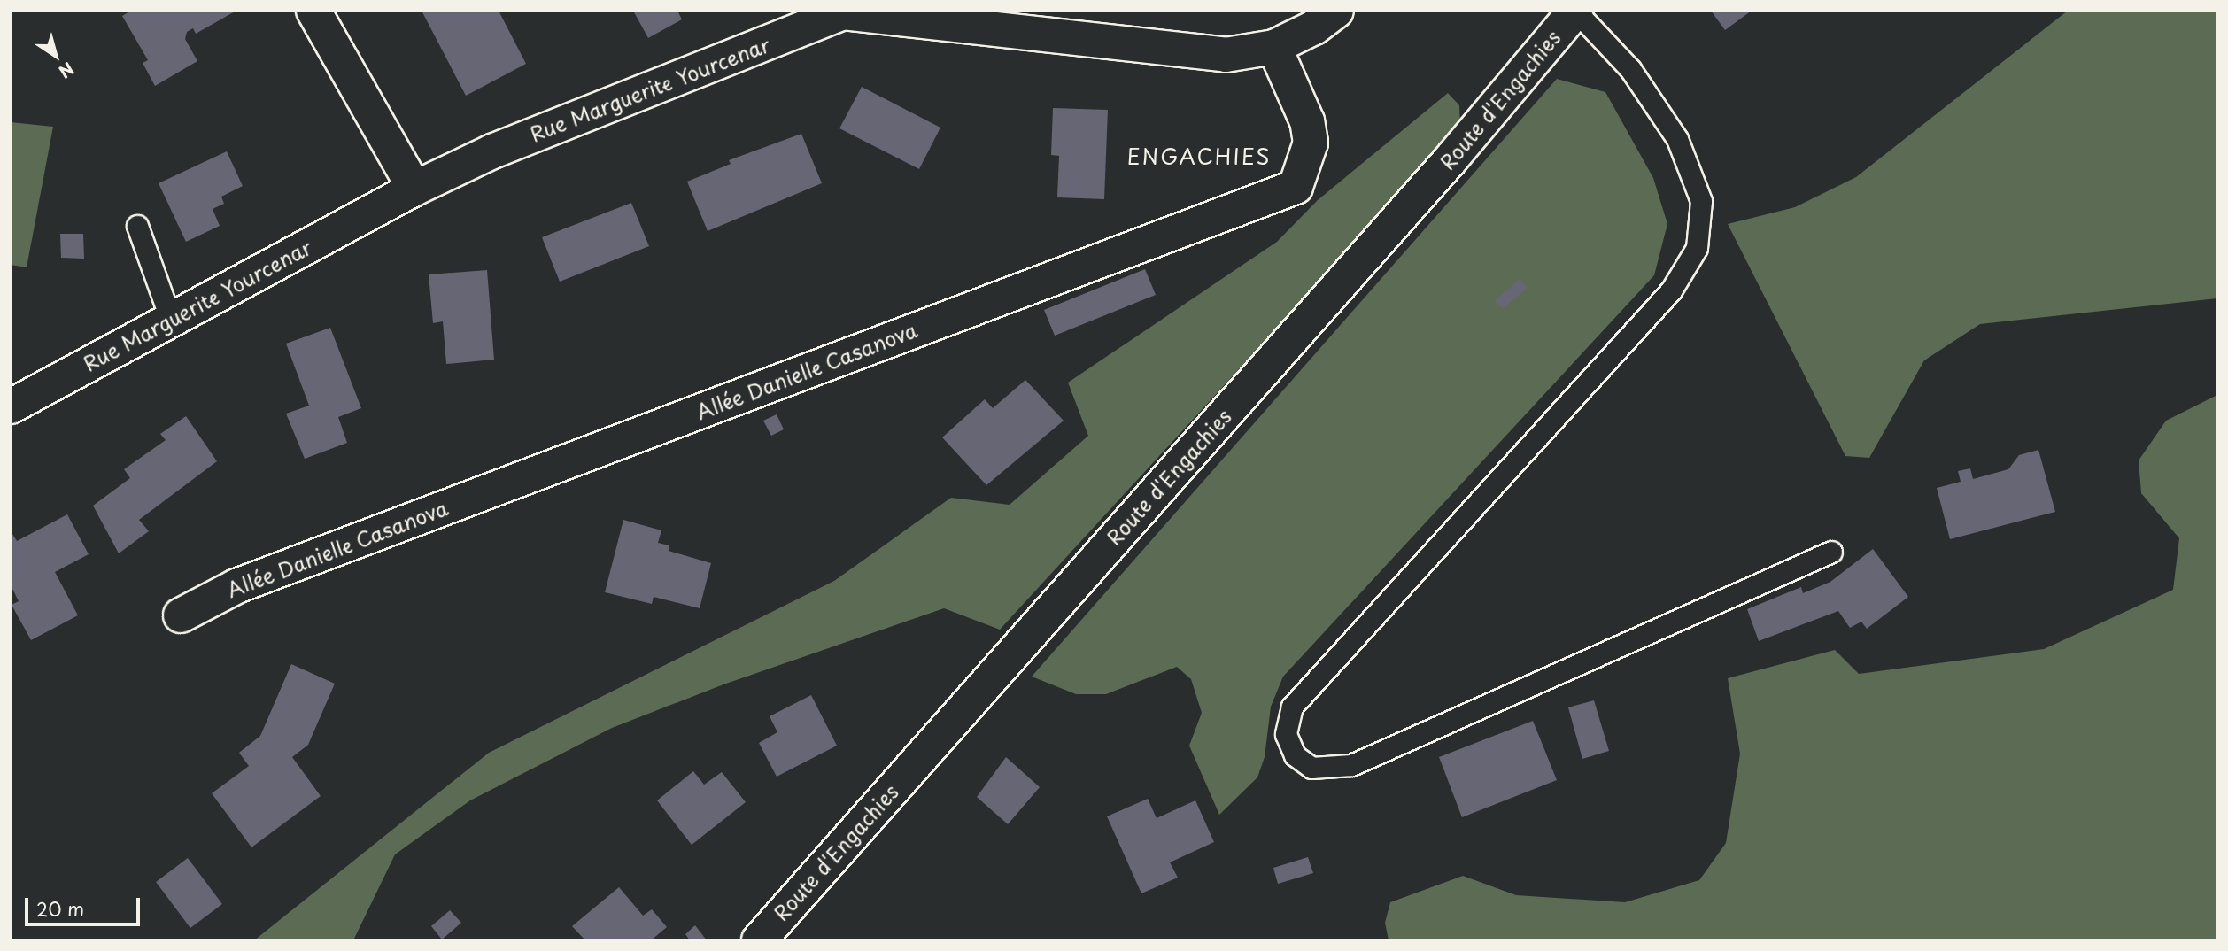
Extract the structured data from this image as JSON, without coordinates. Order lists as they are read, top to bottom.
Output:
{
  "streets": {
    "street": ["Rue Marguerite Yourcenar", "Route d'Engachies", "Allée Danielle Casanova"]
  },
  "crossings": [
    ["Rue Marguerite Yourcenar", "Allée Danielle Casanova"]
  ],
  "districts": ["ENGACHIES"],
  "scale_bar": "20 m",
  "north": "bottom right"
}
